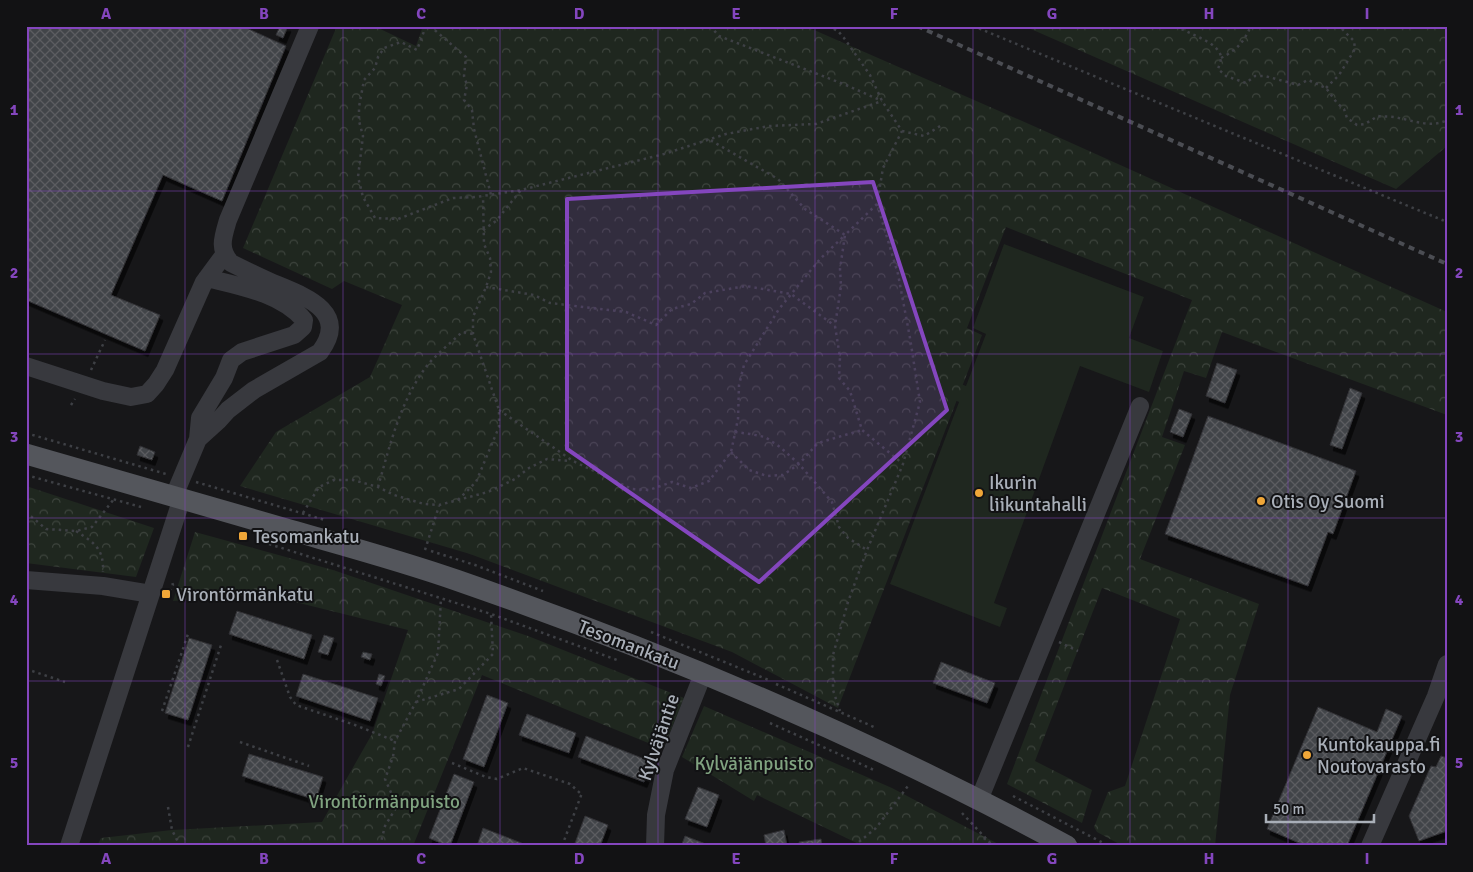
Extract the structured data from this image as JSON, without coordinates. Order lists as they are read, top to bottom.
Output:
{
  "streets": {
    "main road": ["Tesomankatu"],
    "street": ["Kylväjäntie"]
  },
  "crossings": [
    ["Tesomankatu", "Kylväjäntie"]
  ],
  "parks": ["Kylväjänpuisto", "Virontörmänpuisto"],
  "places": {
    "other": ["Ikurin liikuntahalli", "Otis Oy Suomi", "Kuntokauppa.fi Noutovarasto"],
    "transit": ["Tesomankatu", "Virontörmänkatu"]
  },
  "scale_bar": "50 m",
  "grid": {
    "columns": [
      "A",
      "B",
      "C",
      "D",
      "E",
      "F",
      "G",
      "H",
      "I"
    ],
    "rows": [
      "1",
      "2",
      "3",
      "4",
      "5"
    ]
  }
}
